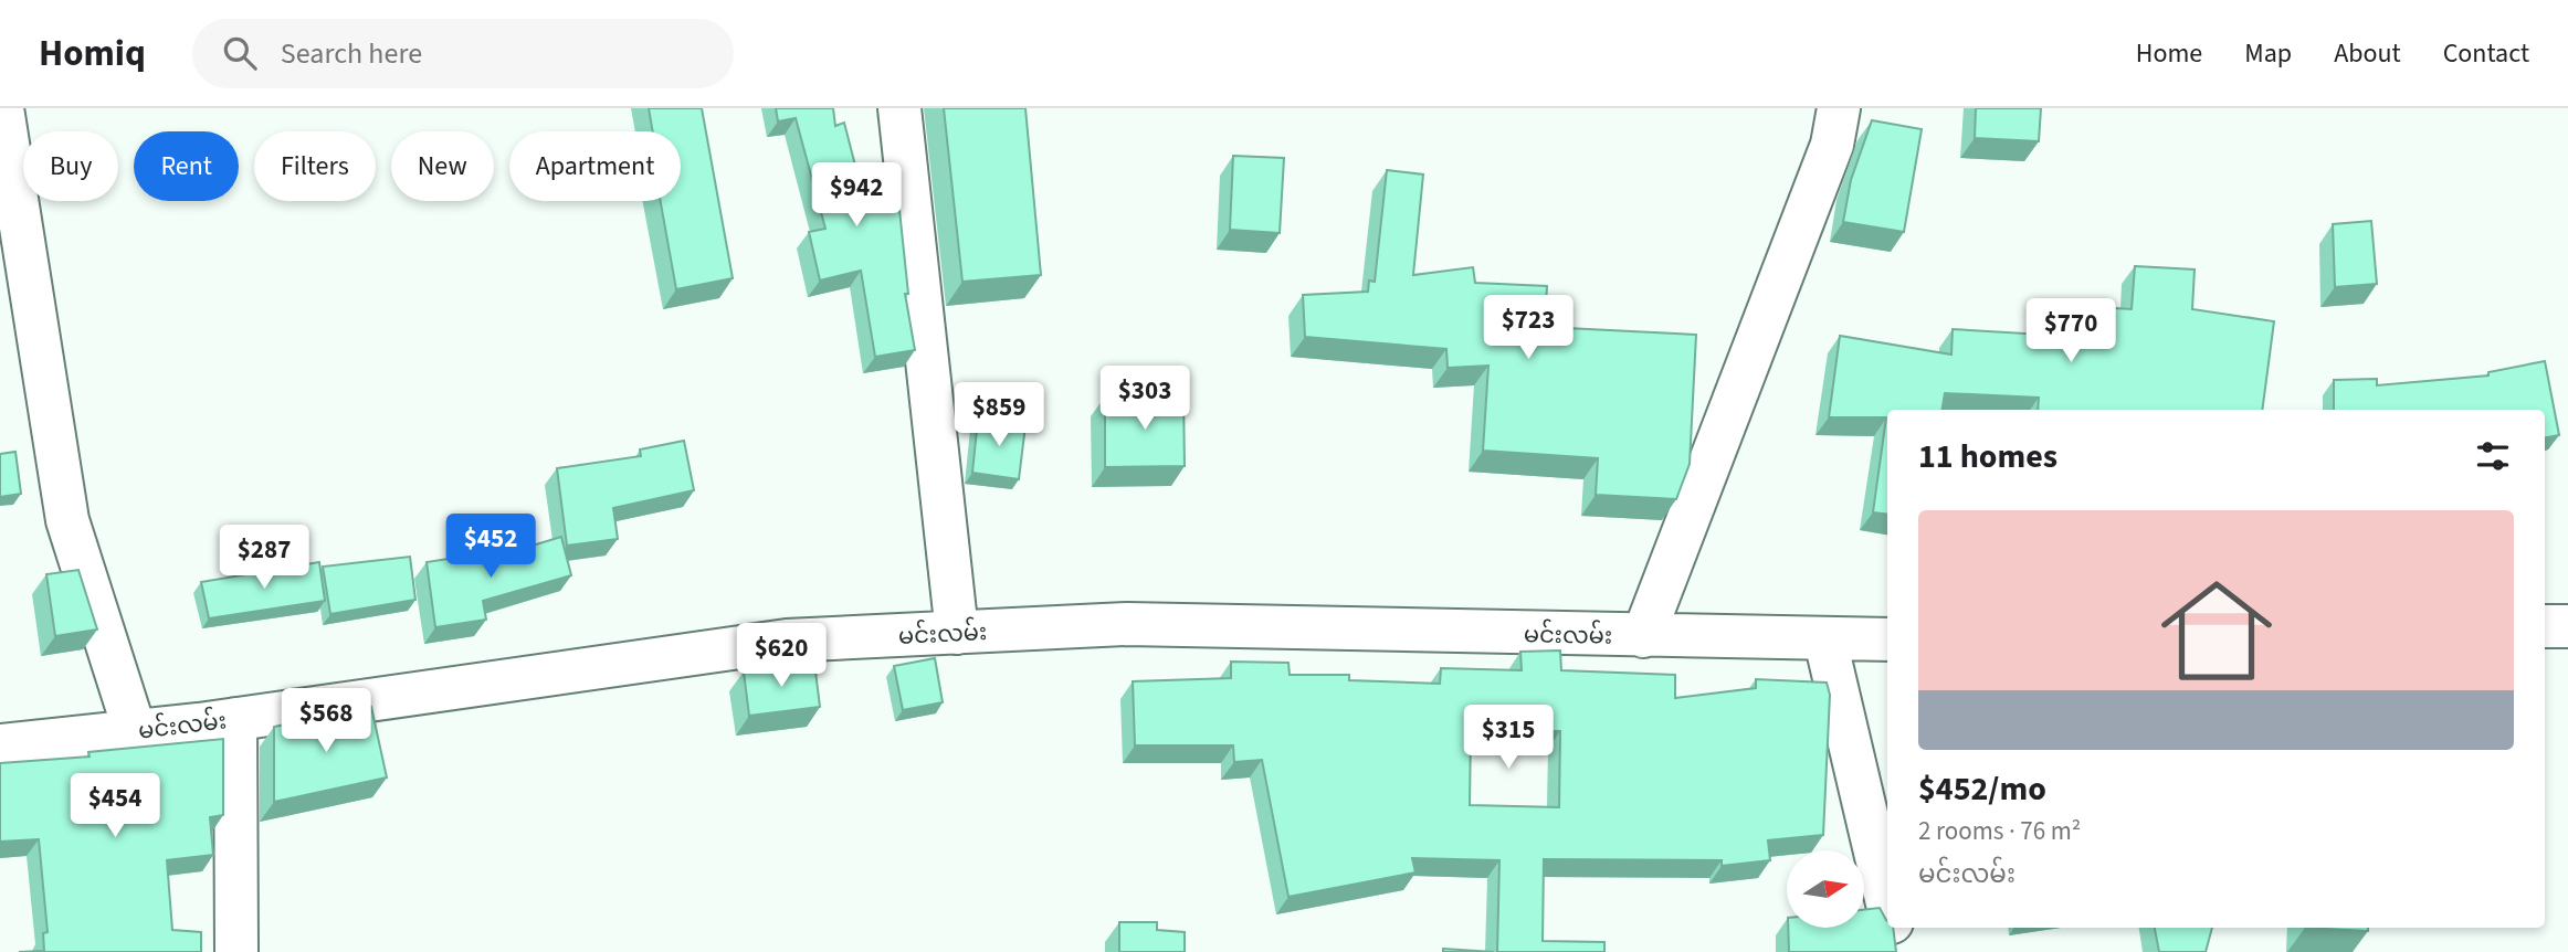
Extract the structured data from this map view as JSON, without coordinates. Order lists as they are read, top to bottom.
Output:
{
  "streets": {
    "street": ["မင်းလမ်း"]
  },
  "north": "right",
  "page": {
    "header": "Homiq",
    "search": "Search here",
    "nav": [
      "Home",
      "Map",
      "About",
      "Contact"
    ],
    "chip": [
      "Buy",
      "Rent",
      "Filters",
      "New",
      "Apartment"
    ],
    "price": [
      "$942",
      "$723",
      "$770",
      "$303",
      "$859",
      "$452",
      "$287",
      "$620",
      "$568",
      "$315",
      "$454"
    ],
    "heading": "11 homes",
    "list": [
      {
        "name": "$452/mo",
        "note": "2 rooms · 76 m² · မင်းလမ်း"
      }
    ]
  }
}
